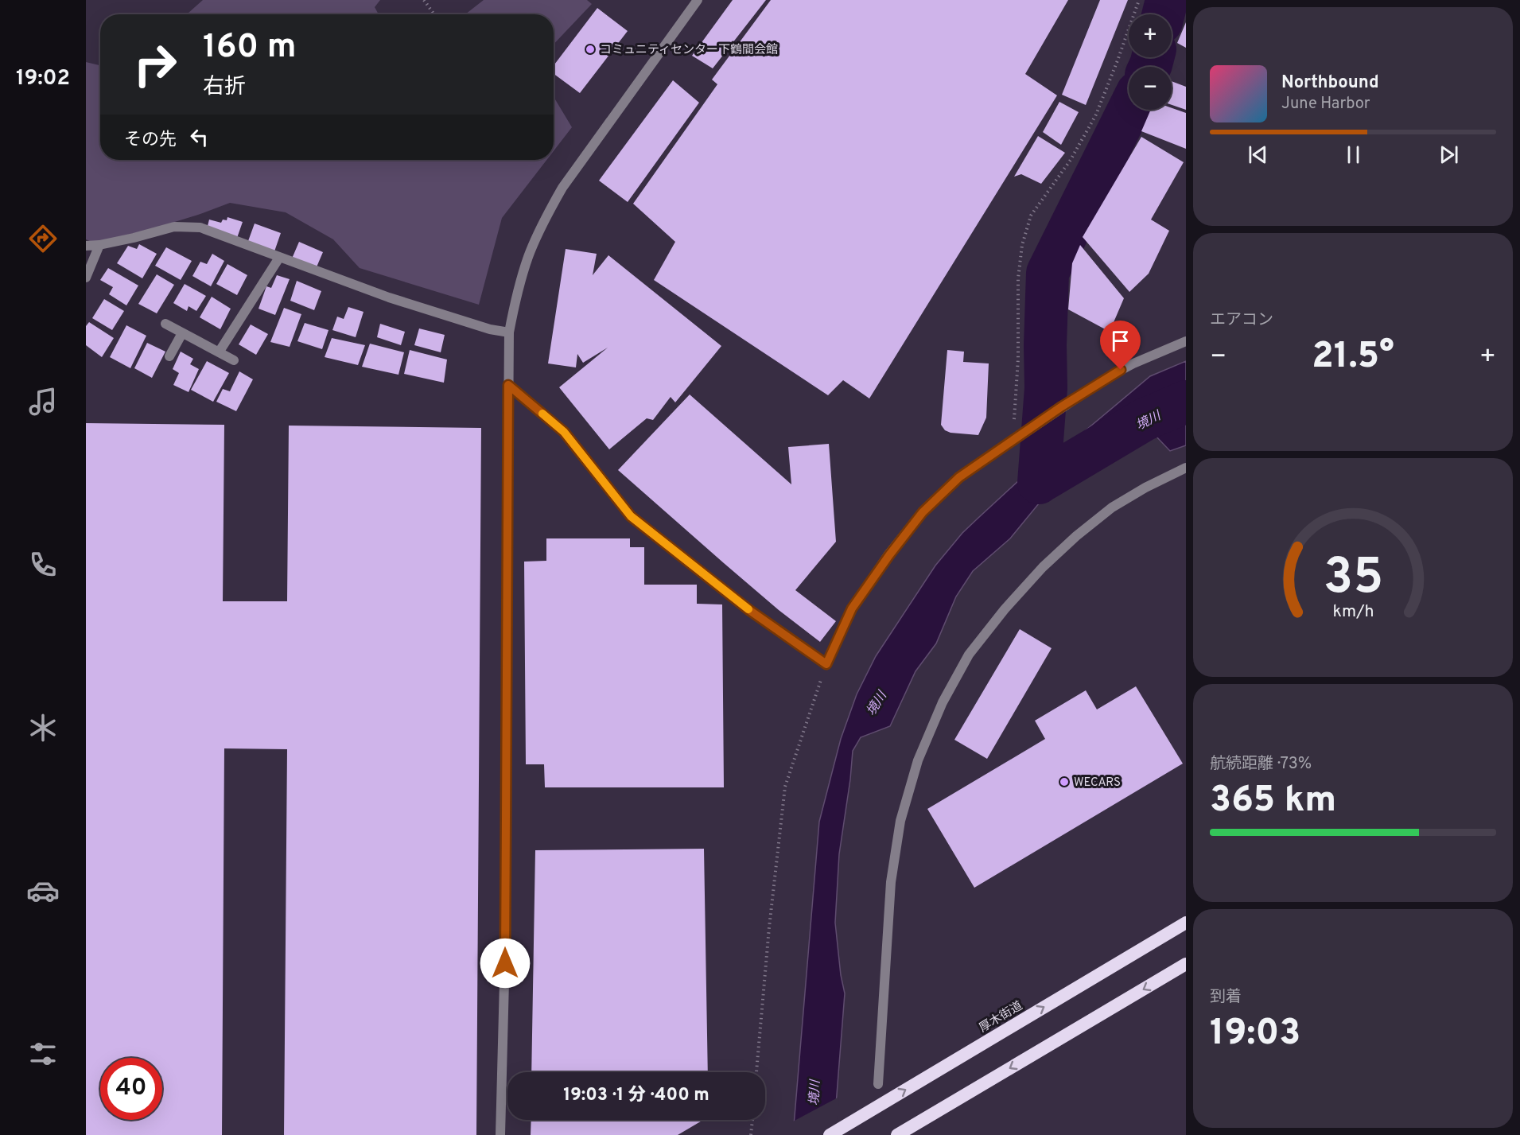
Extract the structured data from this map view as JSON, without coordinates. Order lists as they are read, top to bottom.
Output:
{
  "streets": {
    "highway": ["厚木街道"]
  },
  "water": ["境川"],
  "places": ["コミュニティセンター下鶴間会館", "WECARS"],
  "page": {
    "tabs": "19:02",
    "map_buttons": ["+", "−"],
    "turn": ["160 m", "右折"],
    "song": ["Northbound", "June Harbor"],
    "then": "その先",
    "tile": [
      "エアコン",
      ["航続距離 · 73%", "365 km"],
      ["到着", "19:03"]
    ],
    "heat": ["−", "21.5°", "+"],
    "limit": "40",
    "trip": "19:03 · 1 分 · 400 m",
    "gauge": ["35", "km/h"]
  }
}
